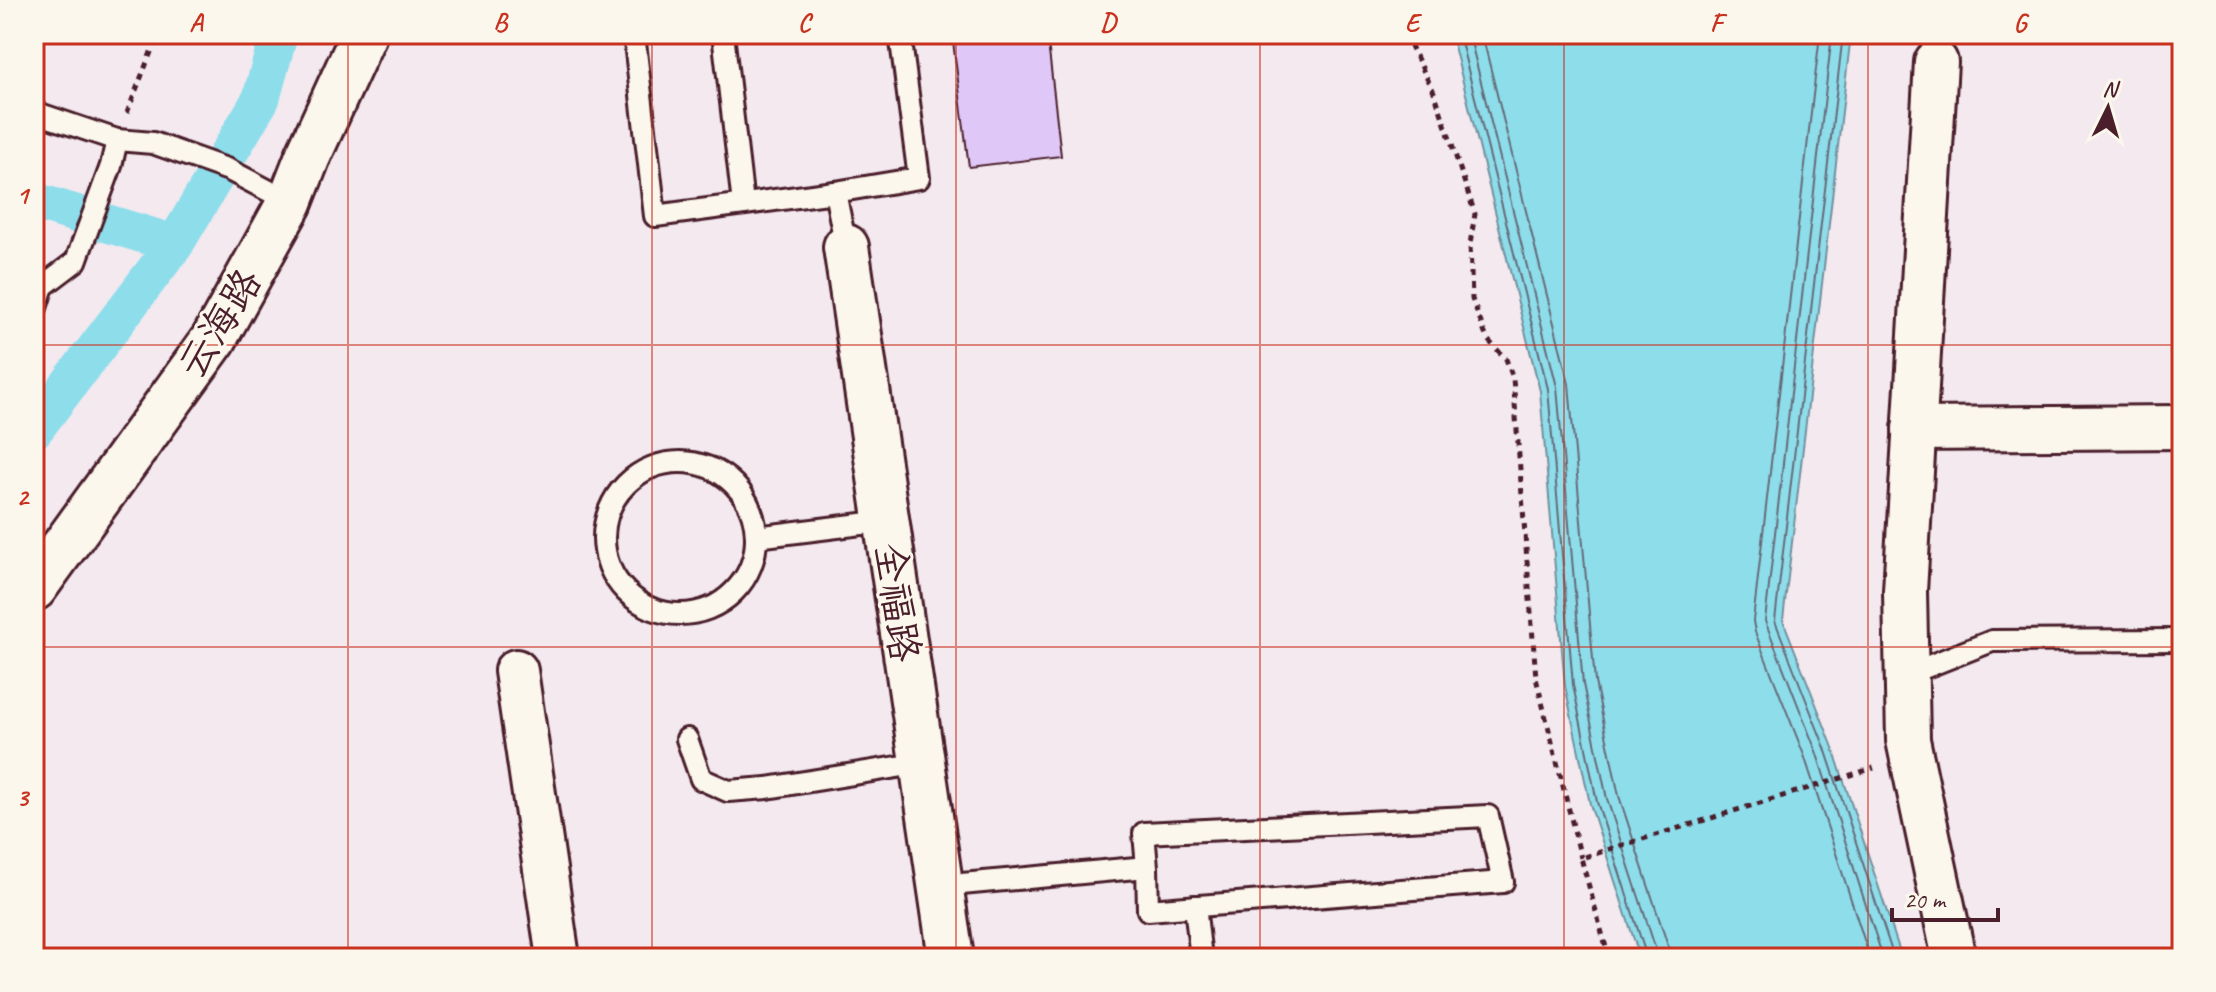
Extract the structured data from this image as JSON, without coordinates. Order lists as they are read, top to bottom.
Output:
{
  "streets": {
    "street": ["云海路", "全福路"]
  },
  "scale_bar": "20 m",
  "north": "top",
  "grid": {
    "columns": [
      "A",
      "B",
      "C",
      "D",
      "E",
      "F",
      "G"
    ],
    "rows": ["1", "2", "3"]
  }
}
